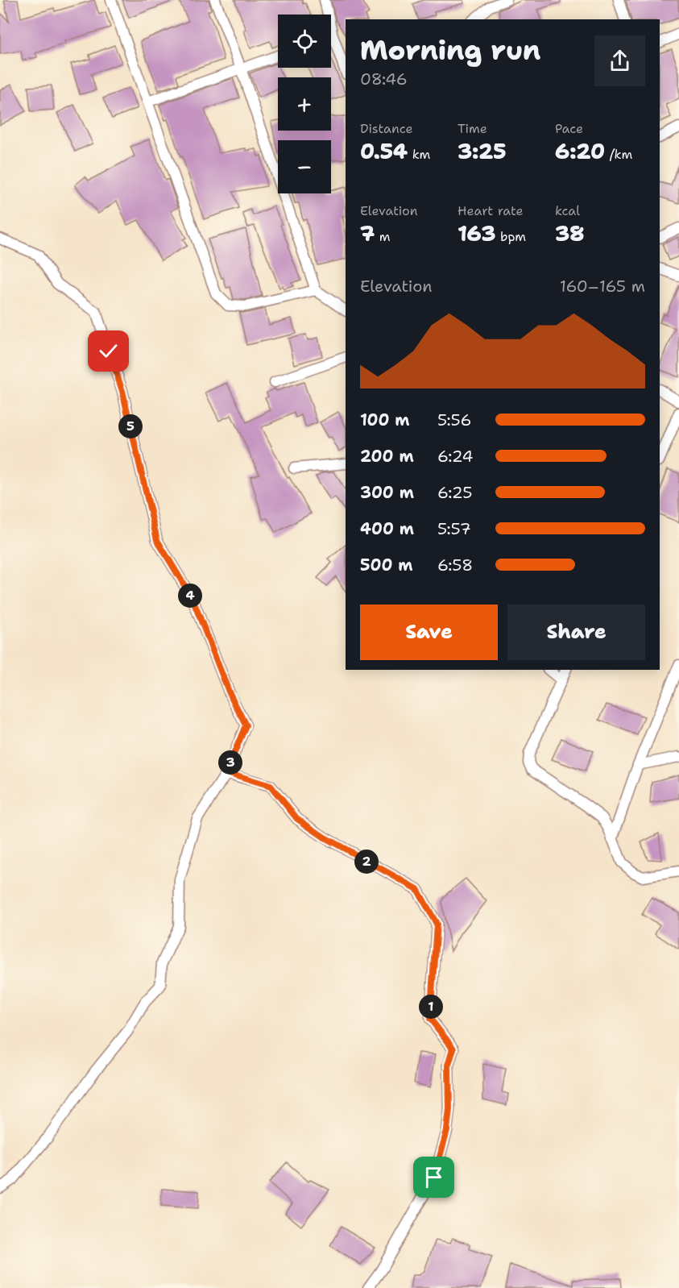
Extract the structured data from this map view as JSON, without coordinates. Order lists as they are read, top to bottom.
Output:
{
  "page": {
    "map_buttons": ["+", "−"],
    "heading": ["Morning run", "08:46"],
    "stats": [
      ["Distance", "0.54 km"],
      ["Time", "3:25"],
      ["Pace", "6:20 /km"],
      ["Elevation", "7 m"],
      ["Heart rate", "163 bpm"],
      ["kcal", "38"]
    ],
    "chart": ["Elevation", "160–165 m"],
    "list": [
      {
        "name": "100 m",
        "note": "5:56"
      },
      {
        "name": "200 m",
        "note": "6:24"
      },
      {
        "name": "300 m",
        "note": "6:25"
      },
      {
        "name": "400 m",
        "note": "5:57"
      },
      {
        "name": "500 m",
        "note": "6:58"
      }
    ],
    "pins": [
      "5",
      "4",
      "3",
      "2",
      "1"
    ],
    "buttons": ["Save", "Share"]
  }
}
